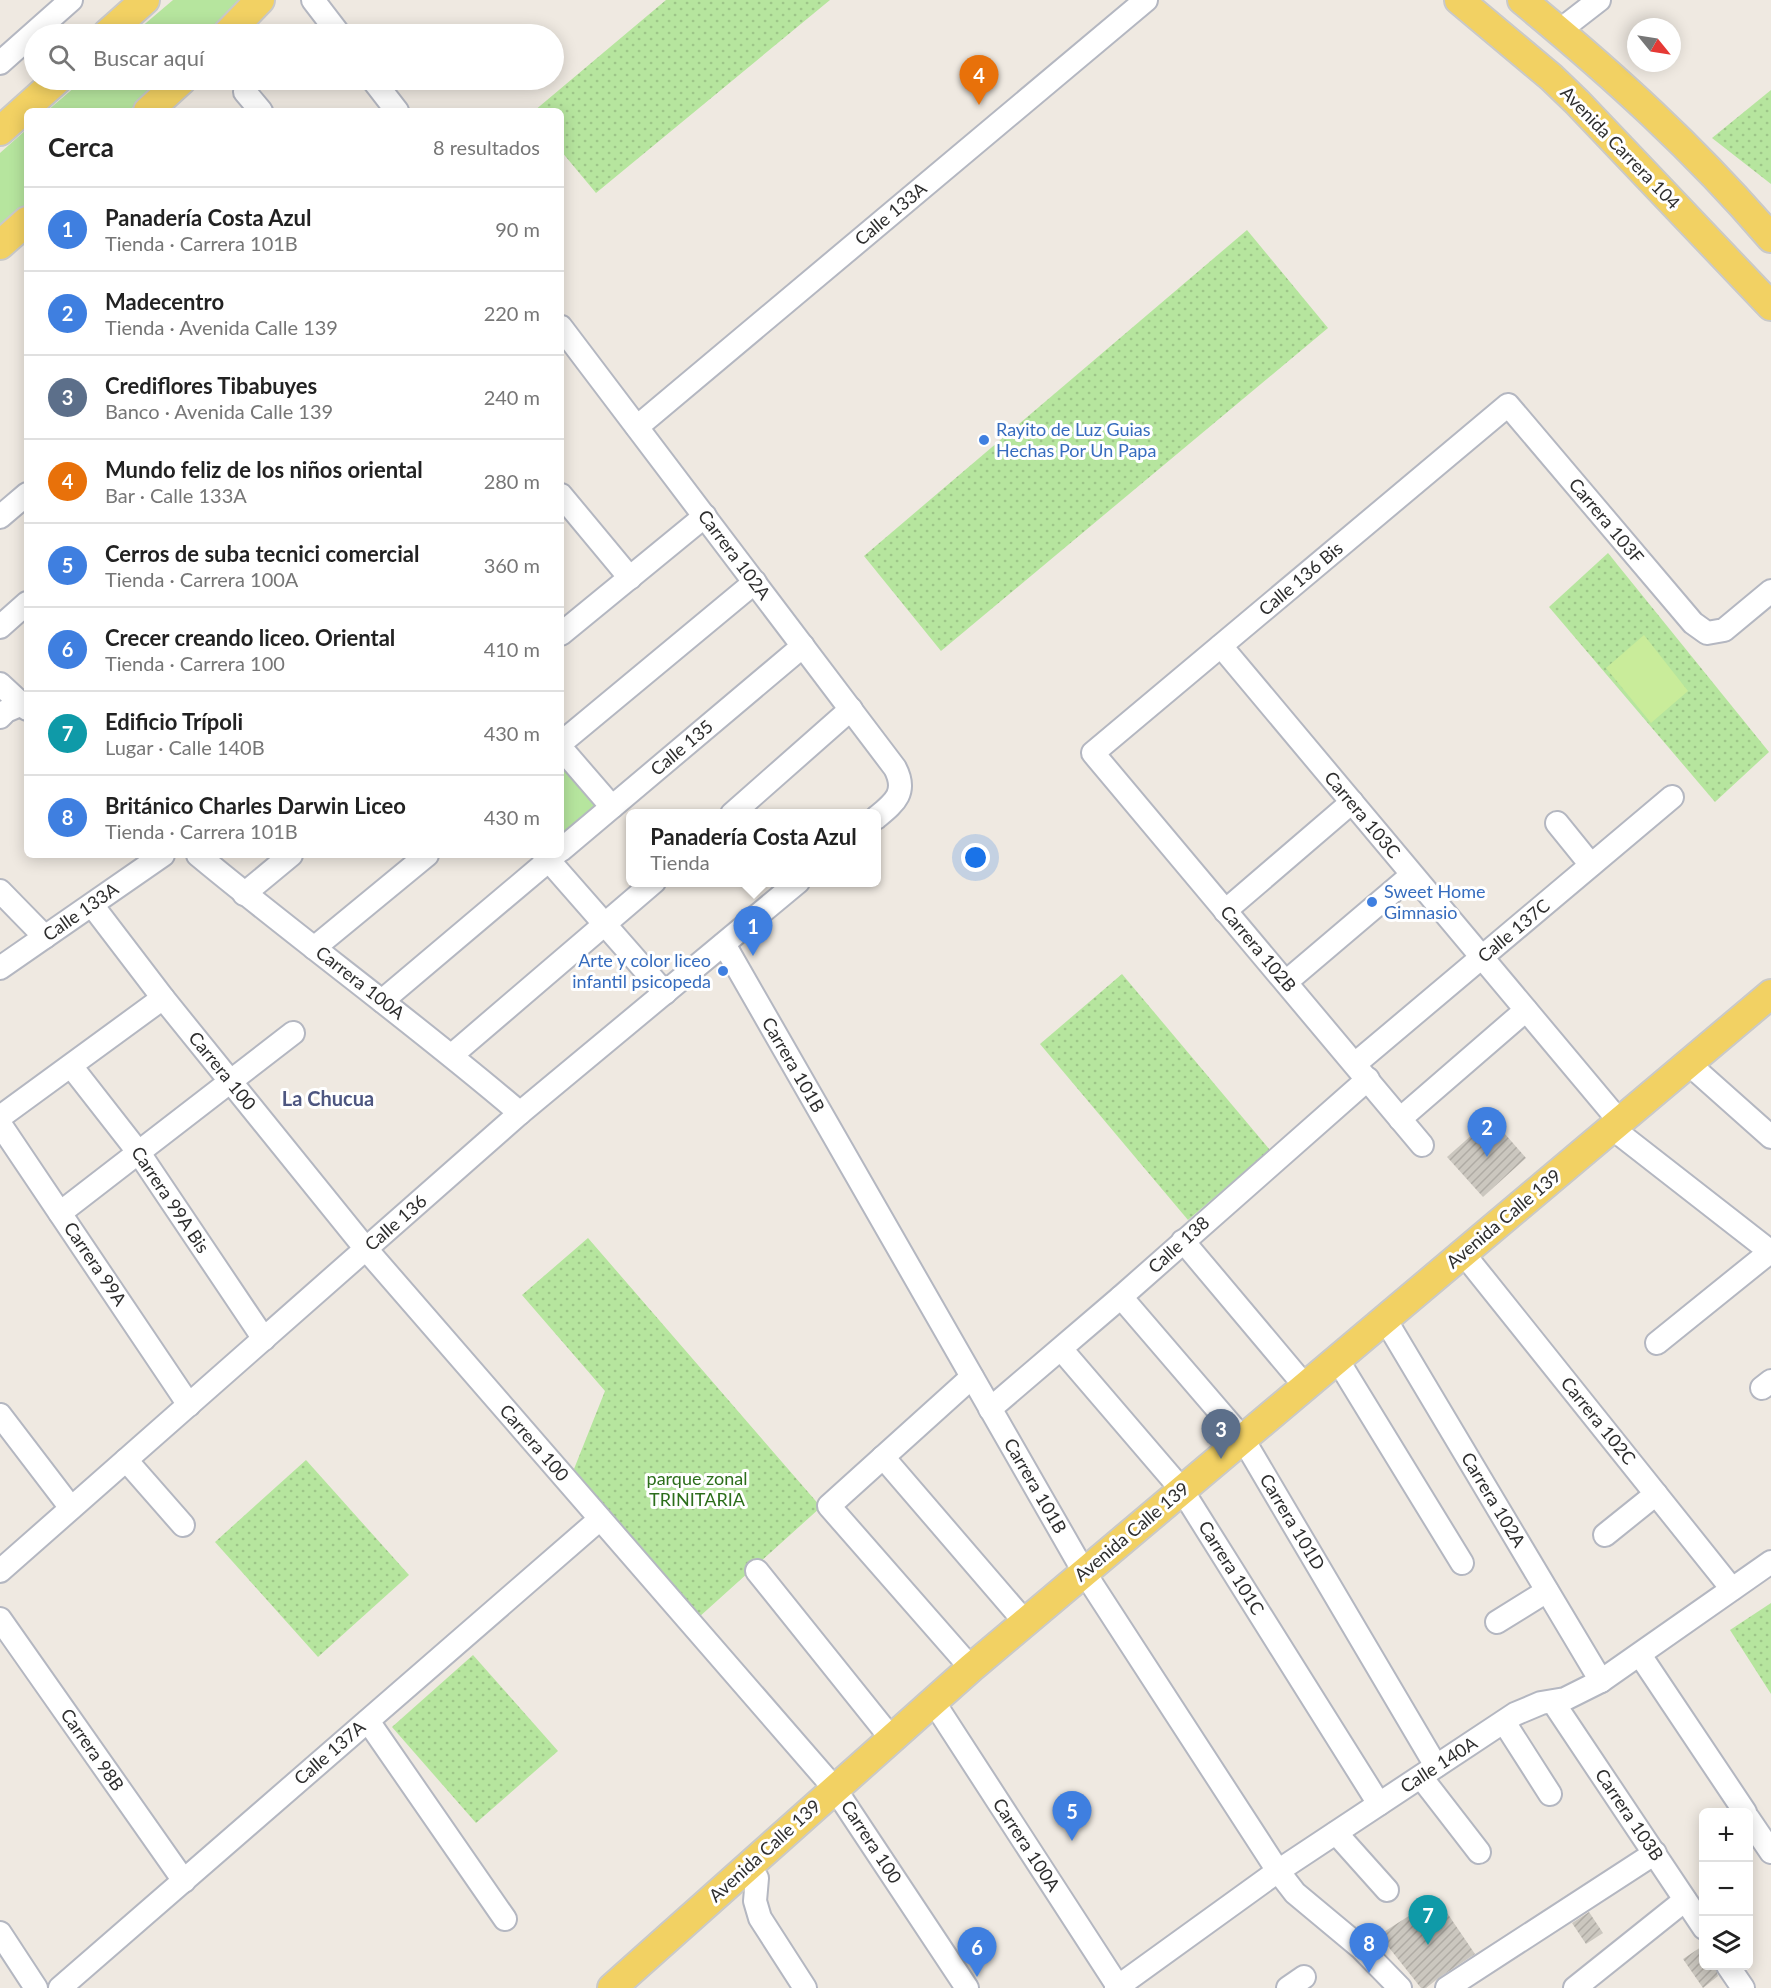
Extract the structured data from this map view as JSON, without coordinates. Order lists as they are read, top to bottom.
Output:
{
  "streets": {
    "main road": ["Avenida Carrera 104", "Avenida Calle 139"],
    "street": [
      "Calle 133A",
      "Carrera 103F",
      "Carrera 102A",
      "Calle 136 Bis",
      "Calle 135",
      "Carrera 103C",
      "Calle 137C",
      "Carrera 102B",
      "Carrera 100A",
      "Carrera 101B",
      "Carrera 100",
      "Carrera 99A Bis",
      "Calle 136",
      "Calle 138",
      "Carrera 99A",
      "Carrera 102C",
      "Carrera 101D",
      "Carrera 101C",
      "Carrera 98B",
      "Calle 137A",
      "Calle 140A",
      "Carrera 103B"
    ]
  },
  "crossings": [
    ["Calle 133A", "Carrera 102A"],
    ["Calle 133A", "Carrera 100"],
    ["Carrera 103F", "Calle 136 Bis"],
    ["Carrera 102A", "Calle 135"],
    ["Carrera 102A", "Avenida Calle 139"],
    ["Carrera 102A", "Calle 140A"],
    ["Calle 136 Bis", "Carrera 103C"],
    ["Calle 136 Bis", "Carrera 102B"],
    ["Calle 135", "Carrera 100A"],
    ["Carrera 103C", "Calle 137C"],
    ["Carrera 103C", "Avenida Calle 139"],
    ["Calle 137C", "Carrera 102B"],
    ["Calle 137C", "Calle 138"],
    ["Carrera 102B", "Calle 138"],
    ["Carrera 100A", "Avenida Calle 139"],
    ["Carrera 100A", "Calle 136"],
    ["Carrera 100A", "Calle 140A"],
    ["Carrera 101B", "Avenida Calle 139"],
    ["Carrera 101B", "Calle 136"],
    ["Carrera 101B", "Calle 138"],
    ["Carrera 101B", "Calle 140A"],
    ["Carrera 100", "Avenida Calle 139"],
    ["Carrera 100", "Calle 136"],
    ["Carrera 100", "Calle 137A"],
    ["Carrera 99A Bis", "Calle 136"],
    ["Avenida Calle 139", "Carrera 102C"],
    ["Avenida Calle 139", "Carrera 101D"],
    ["Avenida Calle 139", "Carrera 101C"],
    ["Calle 136", "Carrera 99A"],
    ["Calle 138", "Carrera 101D"],
    ["Calle 138", "Carrera 101C"],
    ["Carrera 102C", "Calle 140A"],
    ["Carrera 101D", "Calle 140A"],
    ["Carrera 101C", "Calle 140A"],
    ["Carrera 98B", "Calle 137A"],
    ["Calle 140A", "Carrera 103B"]
  ],
  "districts": ["La Chucua"],
  "parks": ["parque zonal TRINITARIA"],
  "places": ["Rayito de Luz Guias Hechas Por Un Papa", "Sweet Home Gimnasio", "Arte y color liceo infantil psicopeda"],
  "north": "bottom right",
  "page": {
    "search": "Buscar aquí",
    "pins": [
      "4",
      "1",
      "2",
      "3",
      "5",
      "7",
      "8",
      "6"
    ],
    "heading": ["Cerca", "8 resultados"],
    "list": [
      {
        "mark": "1",
        "name": "Panadería Costa Azul",
        "note": "Tienda · Carrera 101B",
        "value": "90 m"
      },
      {
        "mark": "2",
        "name": "Madecentro",
        "note": "Tienda · Avenida Calle 139",
        "value": "220 m"
      },
      {
        "mark": "3",
        "name": "Crediflores Tibabuyes",
        "note": "Banco · Avenida Calle 139",
        "value": "240 m"
      },
      {
        "mark": "4",
        "name": "Mundo feliz de los niños oriental",
        "note": "Bar · Calle 133A",
        "value": "280 m"
      },
      {
        "mark": "5",
        "name": "Cerros de suba tecnici comercial",
        "note": "Tienda · Carrera 100A",
        "value": "360 m"
      },
      {
        "mark": "6",
        "name": "Crecer creando liceo. Oriental",
        "note": "Tienda · Carrera 100",
        "value": "410 m"
      },
      {
        "mark": "7",
        "name": "Edificio Trípoli",
        "note": "Lugar · Calle 140B",
        "value": "430 m"
      },
      {
        "mark": "8",
        "name": "Británico Charles Darwin Liceo",
        "note": "Tienda · Carrera 101B",
        "value": "430 m"
      }
    ],
    "popup": ["Panadería Costa Azul", "Tienda"],
    "map_buttons": ["+", "−"]
  }
}
